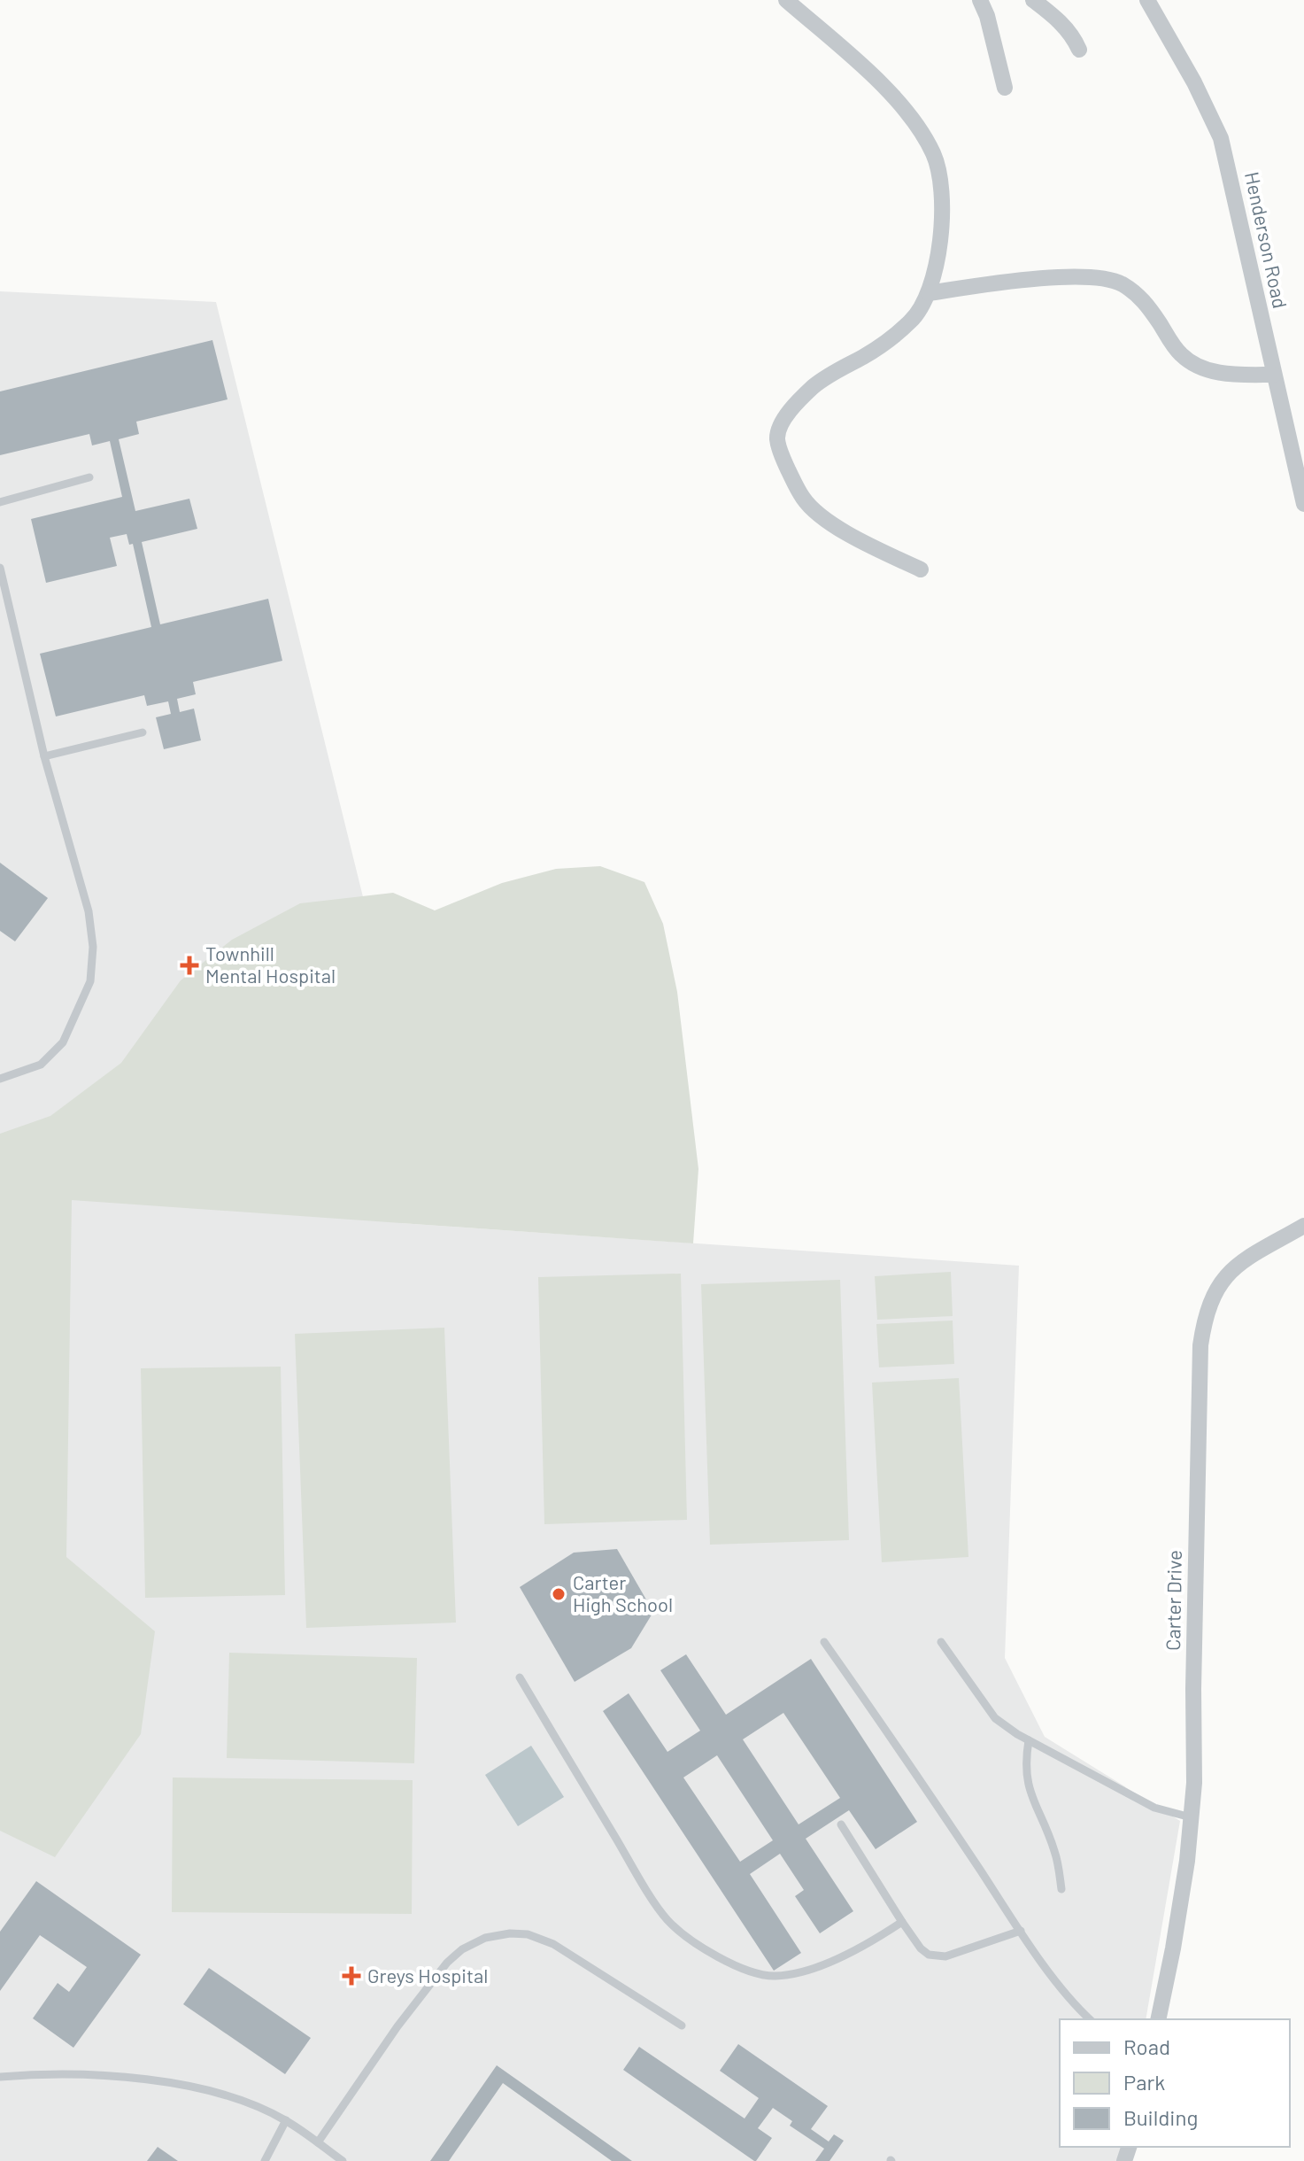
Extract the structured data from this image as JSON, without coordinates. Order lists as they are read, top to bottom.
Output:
{
  "streets": {
    "street": ["Henderson Road", "Carter Drive"]
  },
  "places": {
    "health": ["Townhill Mental Hospital", "Greys Hospital"],
    "other": ["Carter High School"]
  },
  "legend": ["Road", "Park", "Building"]
}
